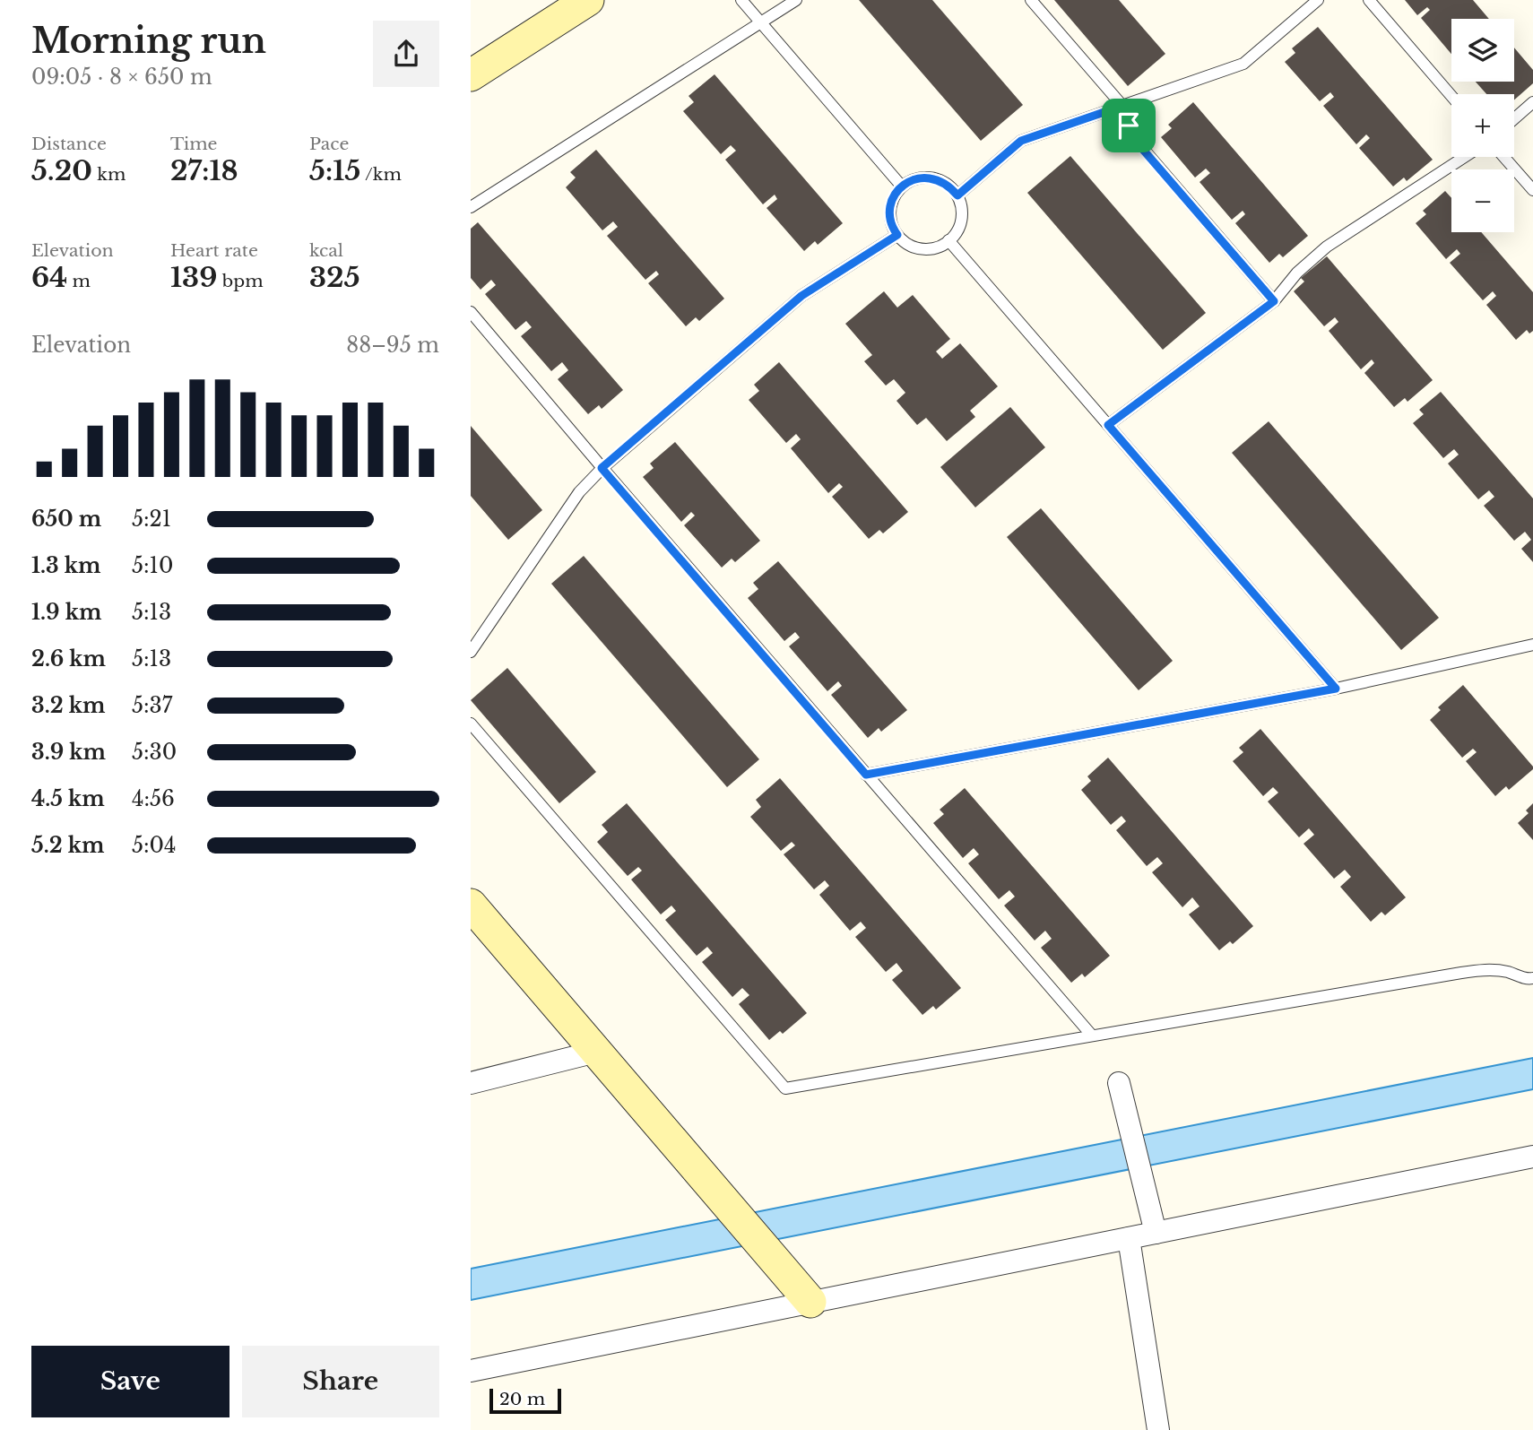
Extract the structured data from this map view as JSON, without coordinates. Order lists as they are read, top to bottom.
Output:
{
  "scale_bar": "20 m",
  "page": {
    "heading": ["Morning run", "09:05 · 8 × 650 m"],
    "map_buttons": ["+", "−"],
    "stats": [
      ["Distance", "5.20 km"],
      ["Time", "27:18"],
      ["Pace", "5:15 /km"],
      ["Elevation", "64 m"],
      ["Heart rate", "139 bpm"],
      ["kcal", "325"]
    ],
    "chart": ["Elevation", "88–95 m"],
    "list": [
      {
        "name": "650 m",
        "note": "5:21"
      },
      {
        "name": "1.3 km",
        "note": "5:10"
      },
      {
        "name": "1.9 km",
        "note": "5:13"
      },
      {
        "name": "2.6 km",
        "note": "5:13"
      },
      {
        "name": "3.2 km",
        "note": "5:37"
      },
      {
        "name": "3.9 km",
        "note": "5:30"
      },
      {
        "name": "4.5 km",
        "note": "4:56"
      },
      {
        "name": "5.2 km",
        "note": "5:04"
      }
    ],
    "buttons": ["Save", "Share"],
    "scale": "20 m"
  }
}
